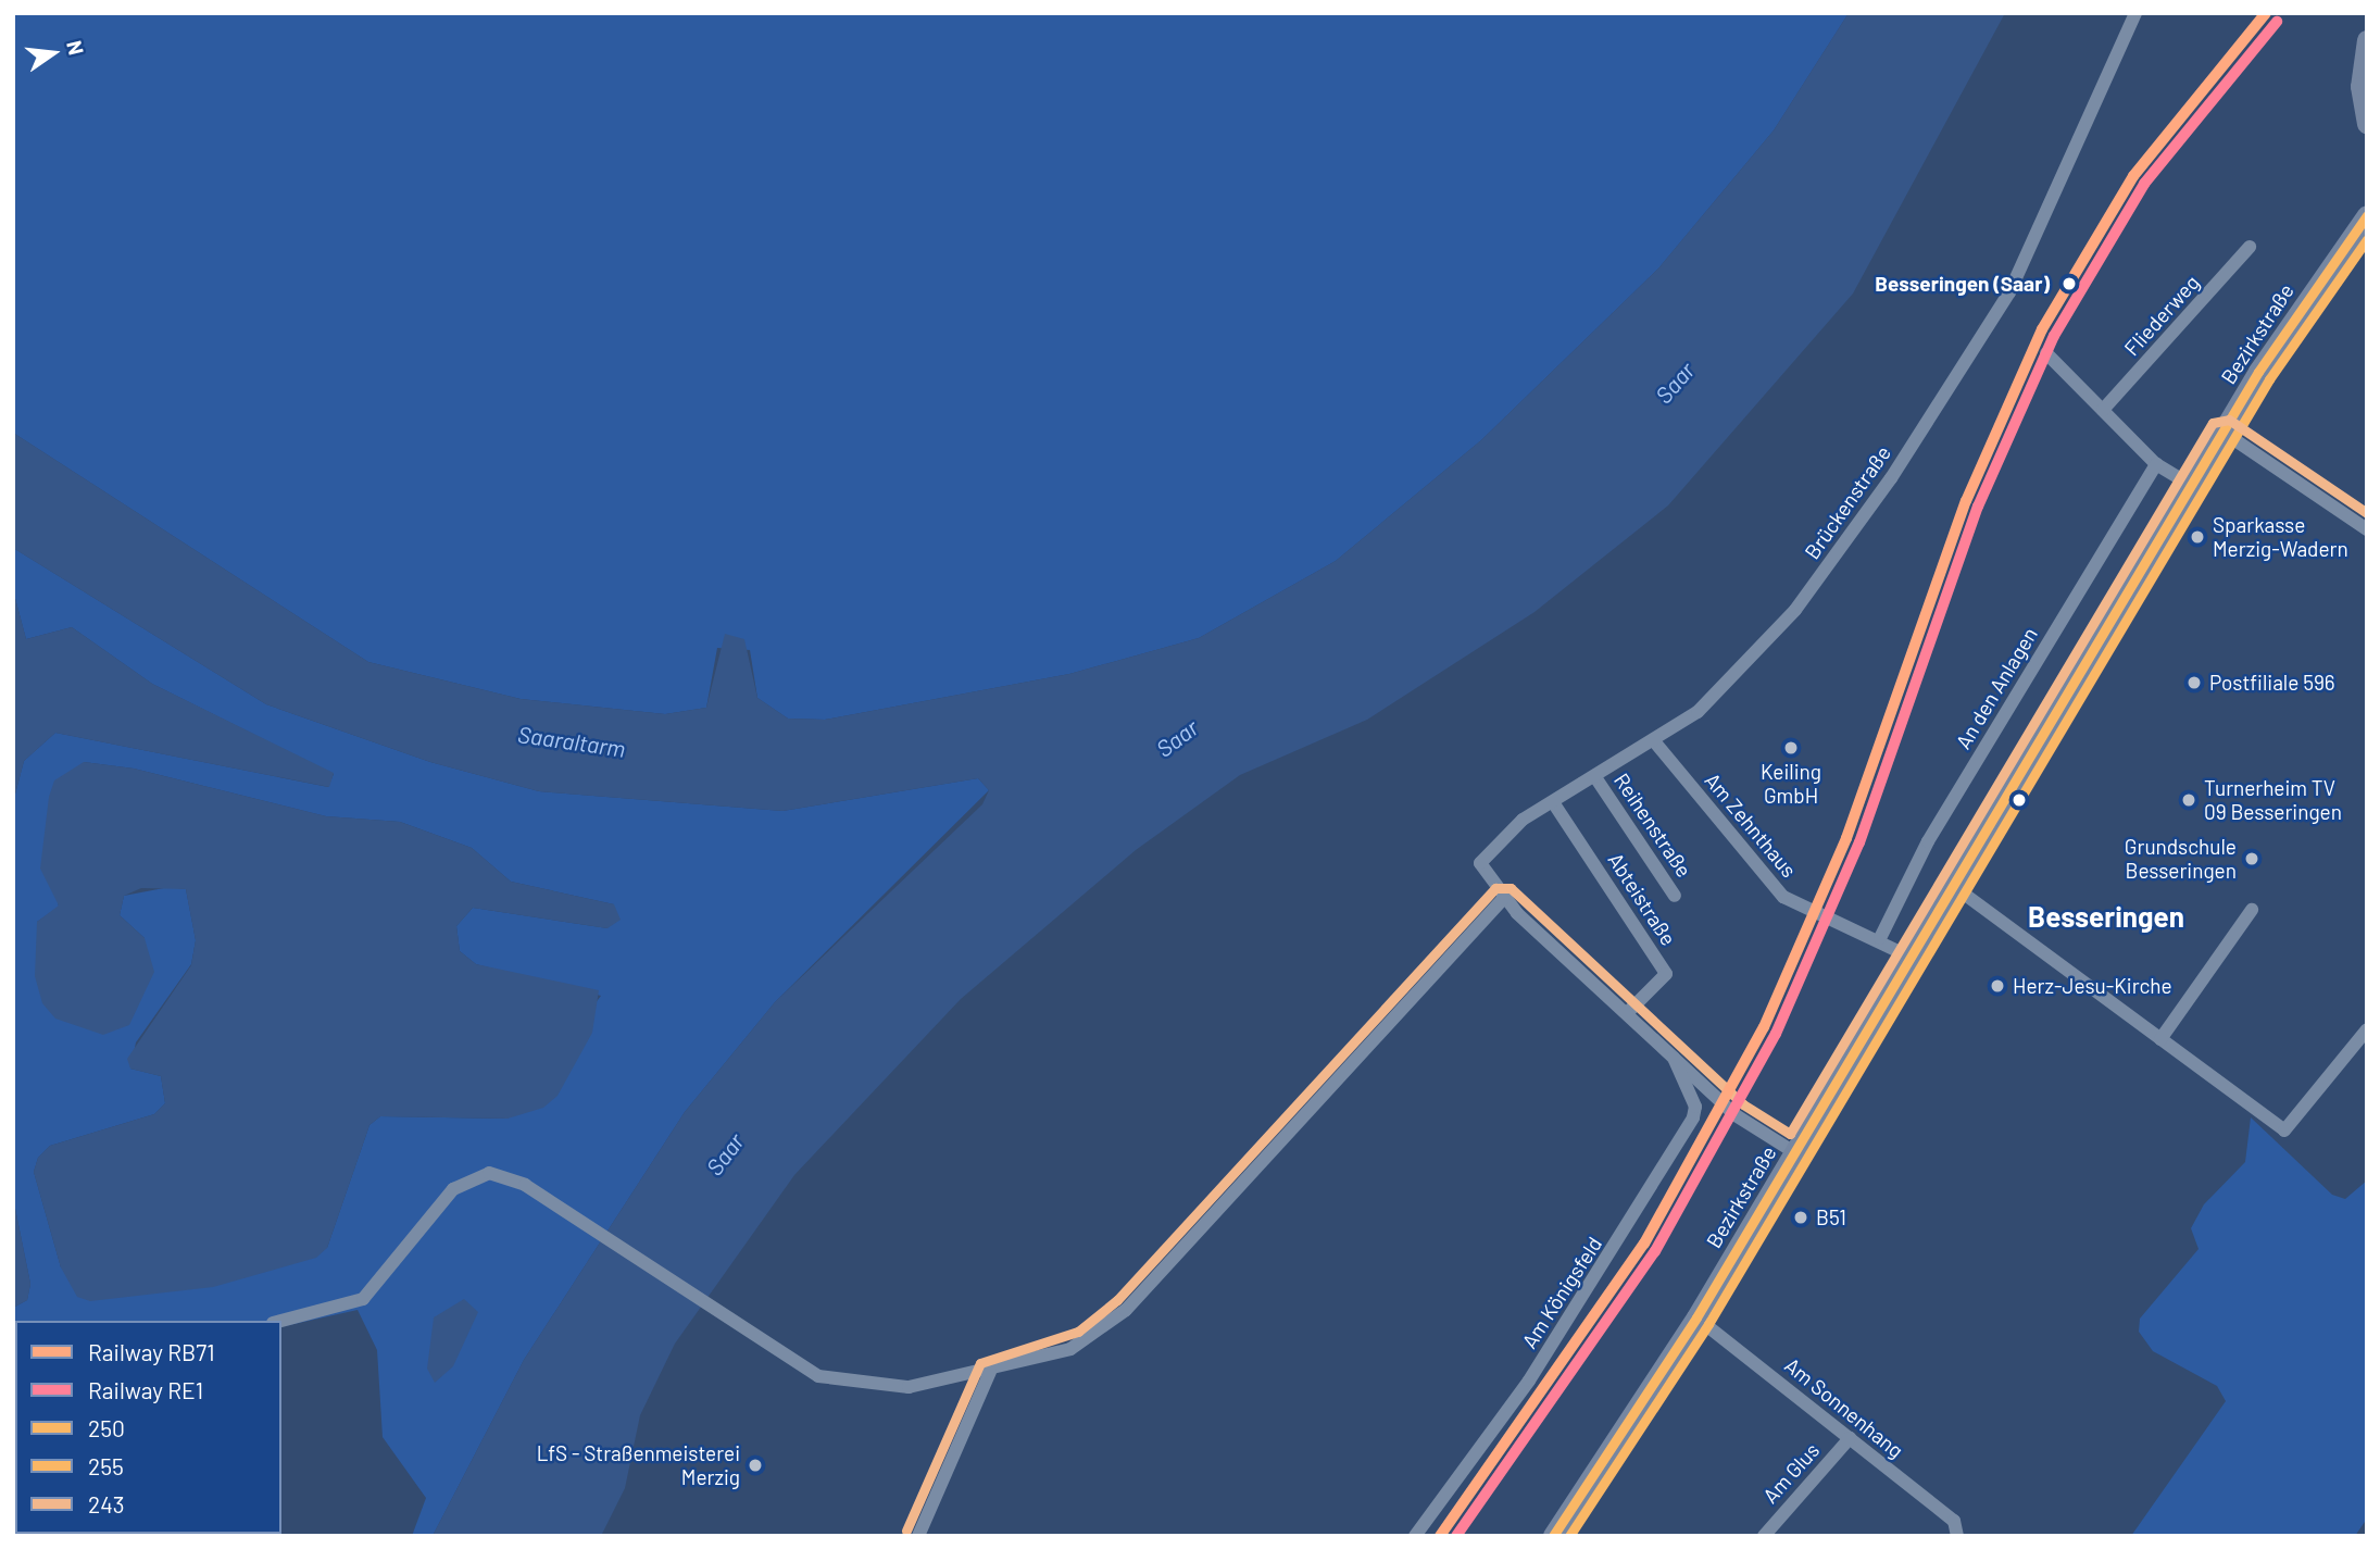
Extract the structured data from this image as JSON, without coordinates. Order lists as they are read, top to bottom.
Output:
{
  "streets": {
    "street": [
      "Fliederweg",
      "Bezirkstraße",
      "Brückenstraße",
      "An den Anlagen",
      "Reihenstraße",
      "Am Zehnthaus",
      "Abteistraße",
      "Am Königsfeld",
      "Am Sonnenhang",
      "Am Glus"
    ]
  },
  "crossings": [
    ["Bezirkstraße", "Am Zehnthaus"],
    ["Bezirkstraße", "Am Sonnenhang"],
    ["Brückenstraße", "Reihenstraße"],
    ["Brückenstraße", "Am Zehnthaus"],
    ["Brückenstraße", "Abteistraße"],
    ["An den Anlagen", "Am Zehnthaus"],
    ["Am Sonnenhang", "Am Glus"]
  ],
  "districts": ["Besseringen"],
  "water": ["Saar", "Saaraltarm"],
  "places": [
    "Besseringen (Saar)",
    "Sparkasse Merzig-Wadern",
    "Postfiliale 596",
    "Keiling GmbH",
    "Turnerheim TV 09 Besseringen",
    "Grundschule Besseringen",
    "Herz-Jesu-Kirche",
    "B51",
    "LfS - Straßenmeisterei Merzig"
  ],
  "lines": [
    "rail line RB71",
    "rail line RE1",
    "transit line 250",
    "transit line 255",
    "transit line 243"
  ],
  "legend": [
    "Railway RB71",
    "Railway RE1",
    "250",
    "255",
    "243"
  ],
  "north": "right"
}
